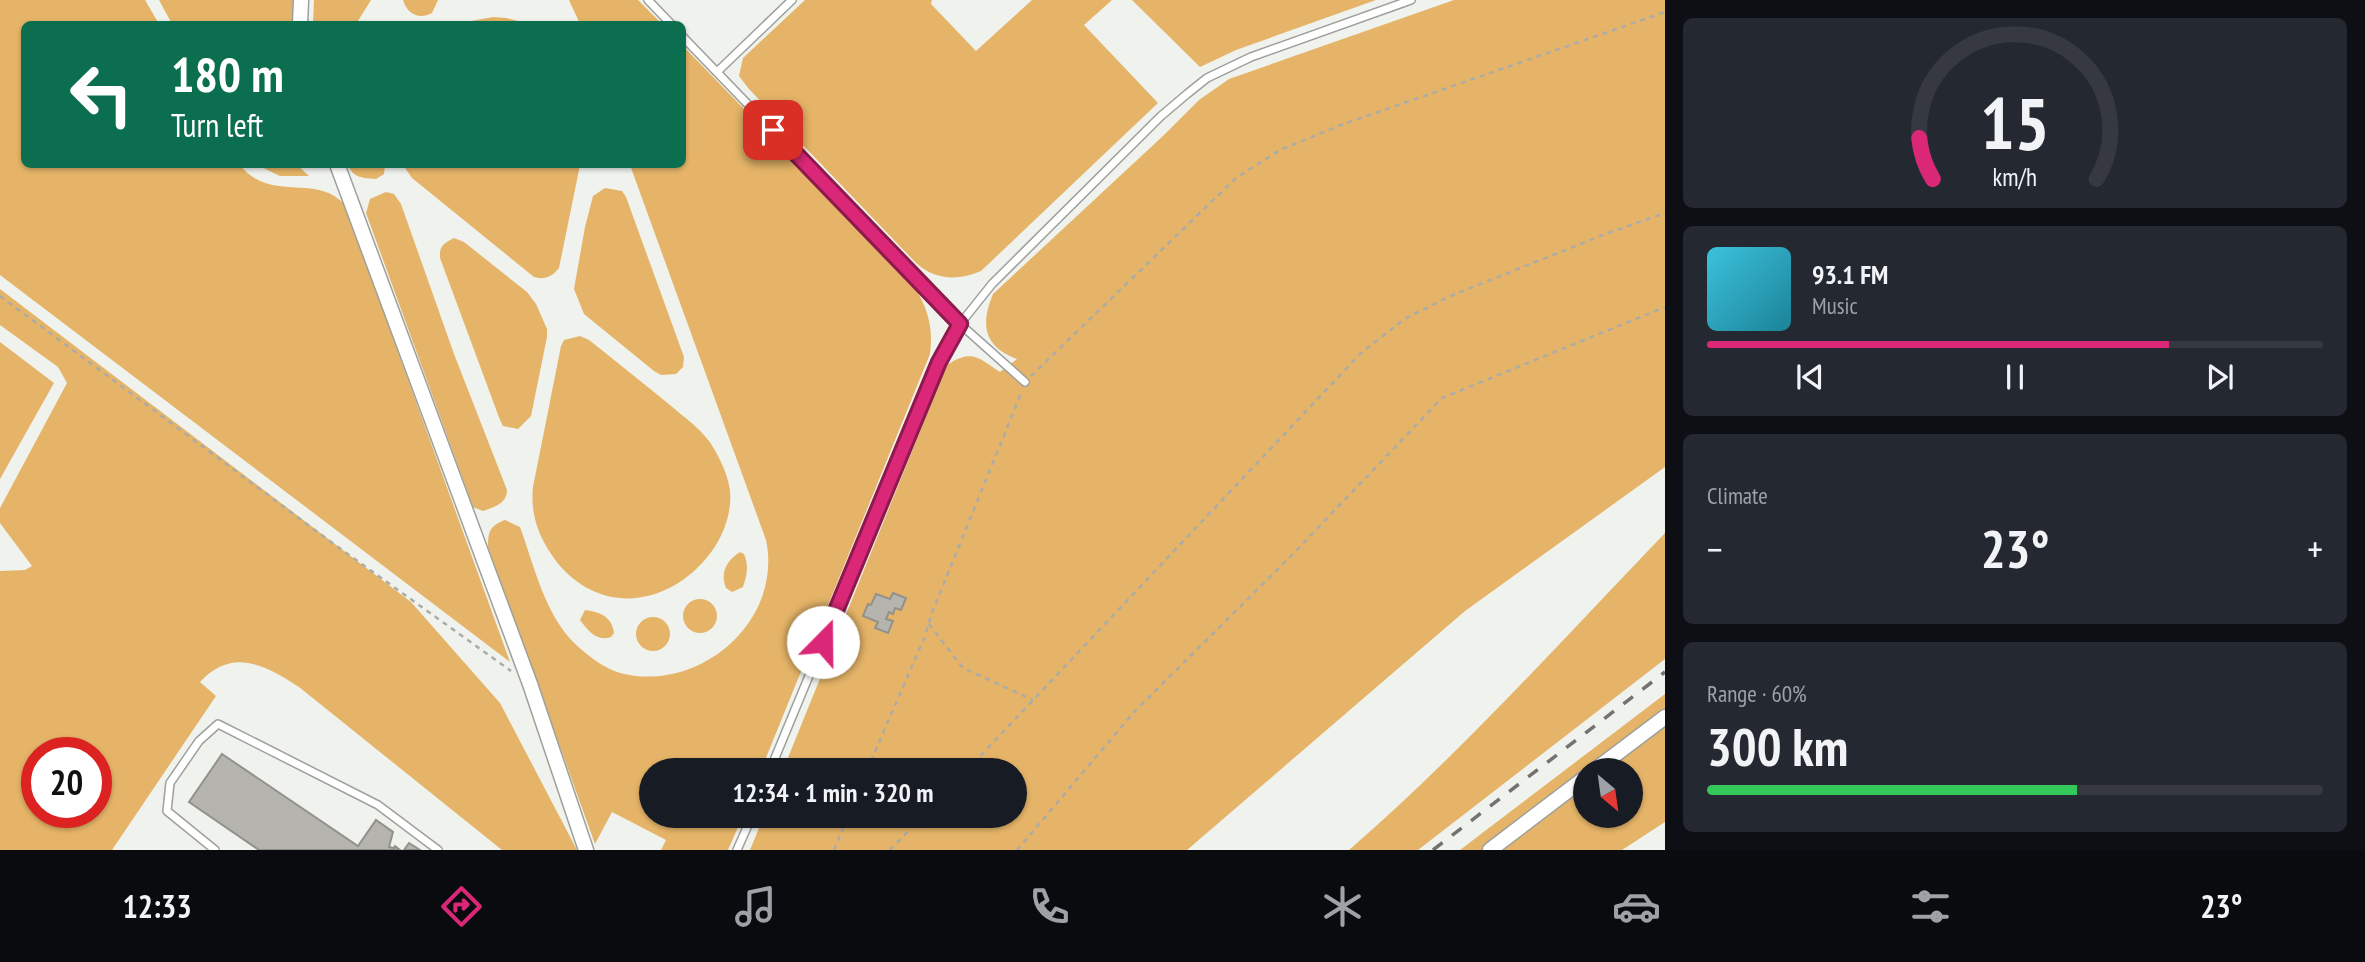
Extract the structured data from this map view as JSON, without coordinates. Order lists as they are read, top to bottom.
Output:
{
  "north": "bottom right",
  "page": {
    "turn": ["180 m", "Turn left"],
    "song": ["93.1 FM", "Music"],
    "tile": [
      "Climate",
      ["Range · 60%", "300 km"]
    ],
    "heat": ["−", "23°", "+"],
    "limit": "20",
    "trip": "12:34 · 1 min · 320 m",
    "tabs": ["12:33", "23°"],
    "gauge": ["15", "km/h"]
  }
}
